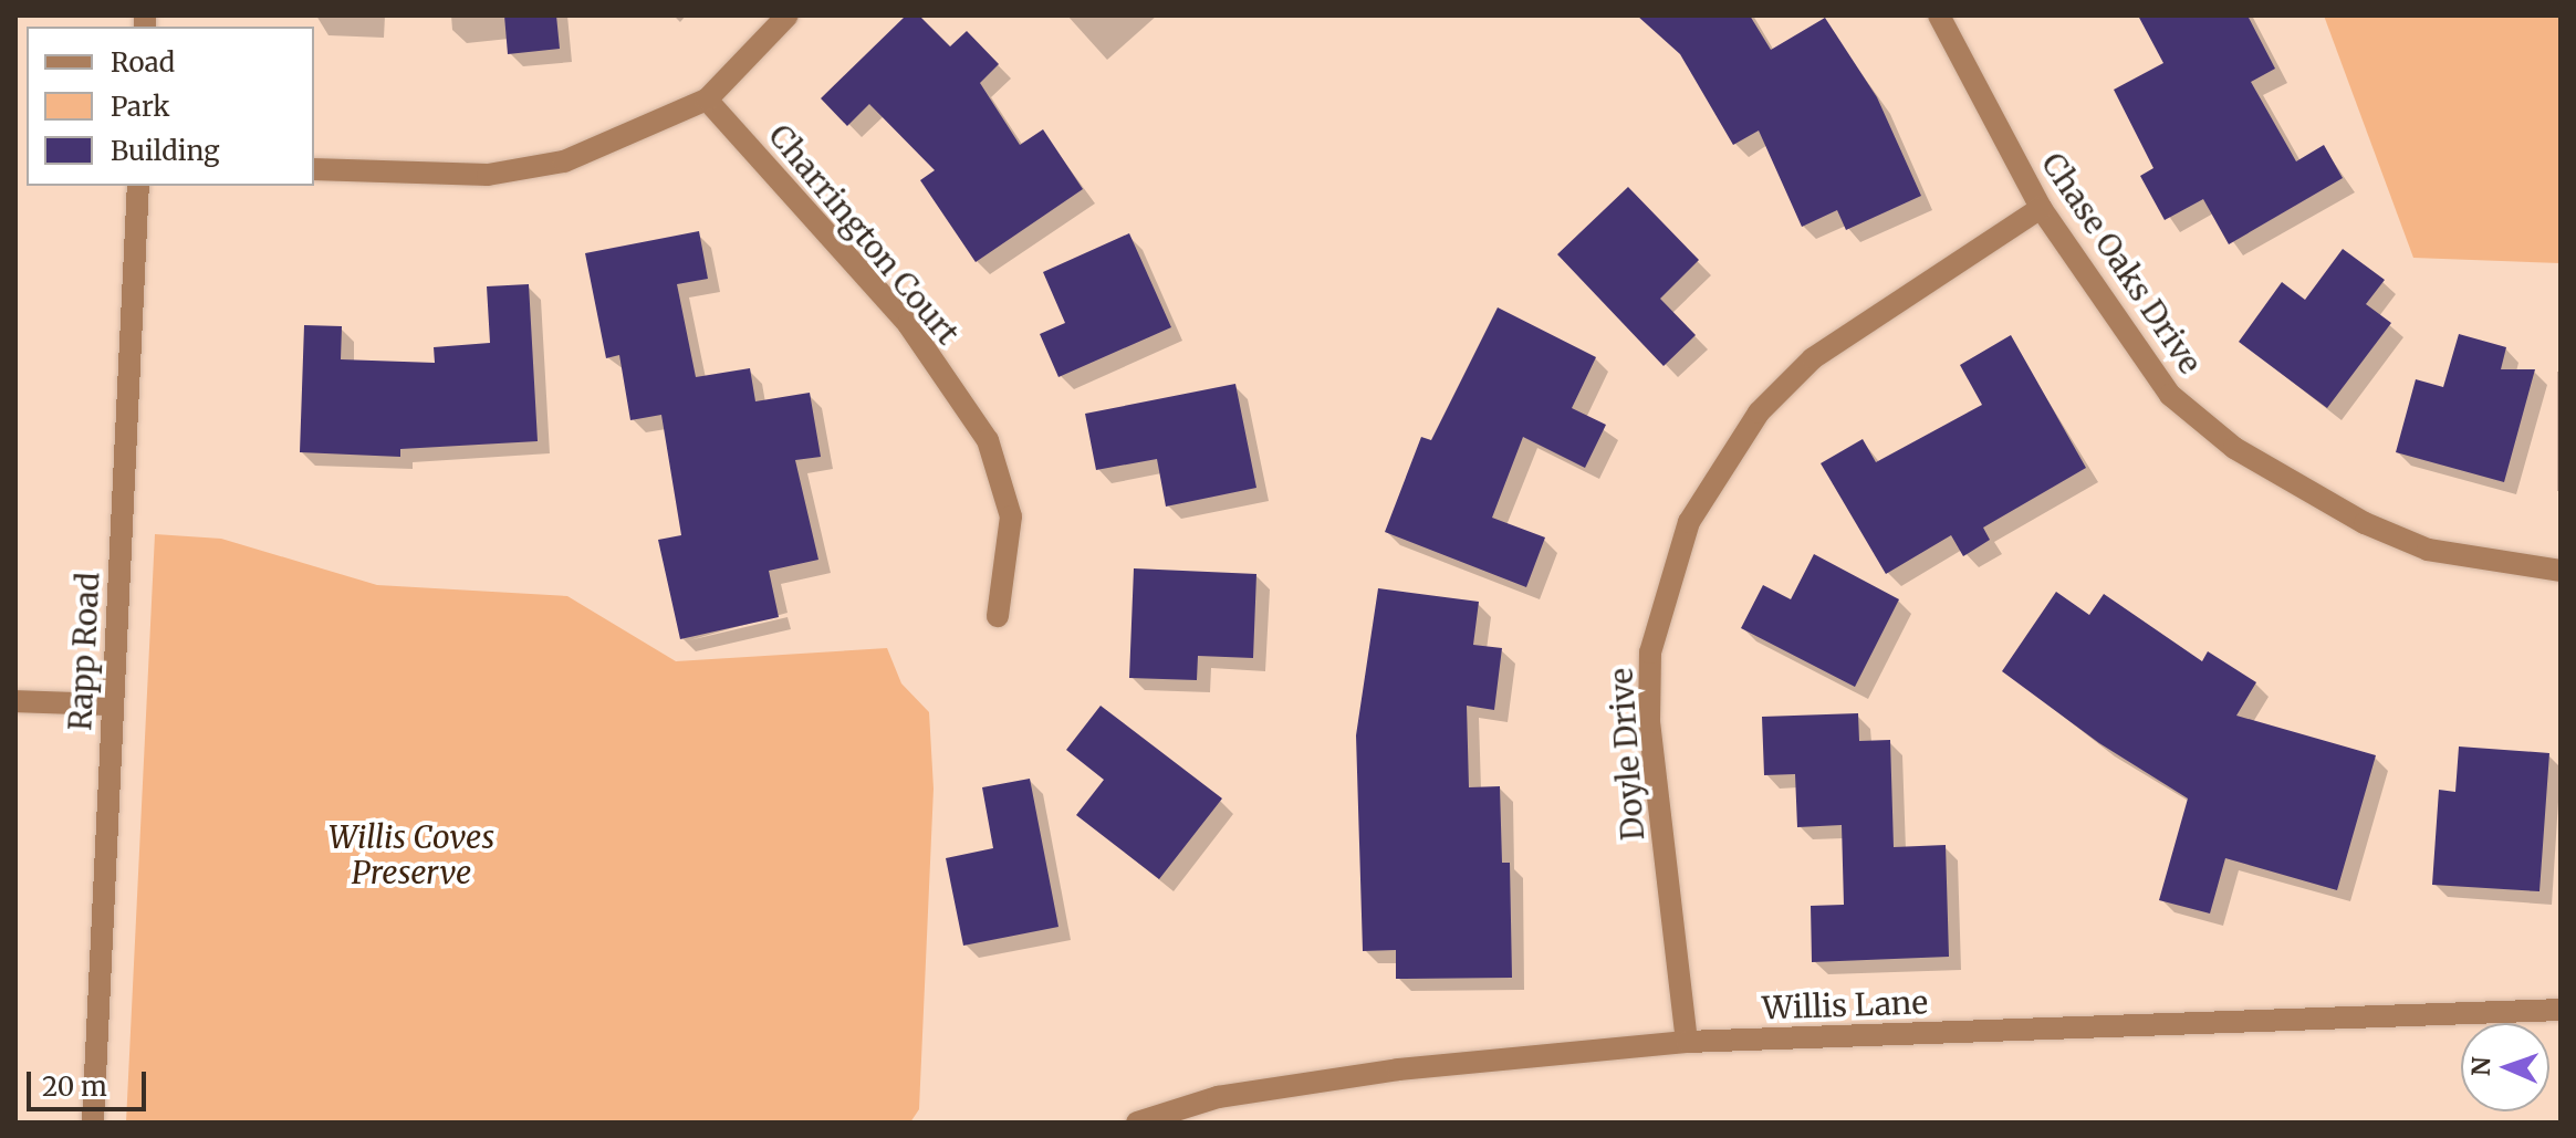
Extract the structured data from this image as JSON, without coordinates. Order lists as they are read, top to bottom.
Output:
{
  "streets": {
    "street": [
      "Charrington Court",
      "Chase Oaks Drive",
      "Rapp Road",
      "Doyle Drive",
      "Willis Lane"
    ]
  },
  "crossings": [
    ["Chase Oaks Drive", "Doyle Drive"],
    ["Doyle Drive", "Willis Lane"]
  ],
  "parks": ["Willis Coves Preserve"],
  "legend": ["Road", "Park", "Building"],
  "scale_bar": "20 m",
  "north": "left"
}
